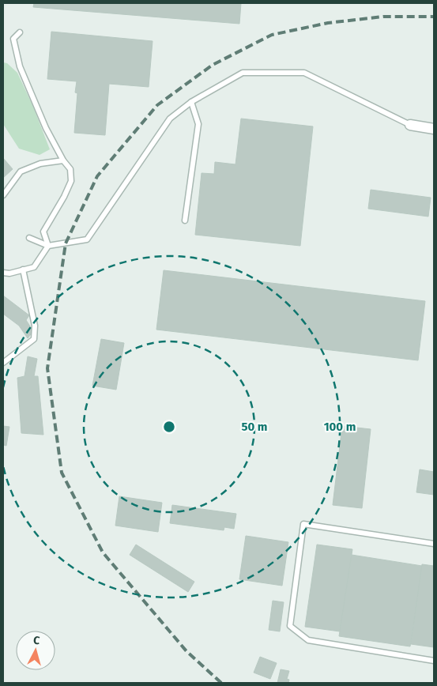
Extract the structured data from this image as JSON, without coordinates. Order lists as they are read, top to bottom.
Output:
{
  "north": "top",
  "rings": ["50 m", "100 m"]
}
